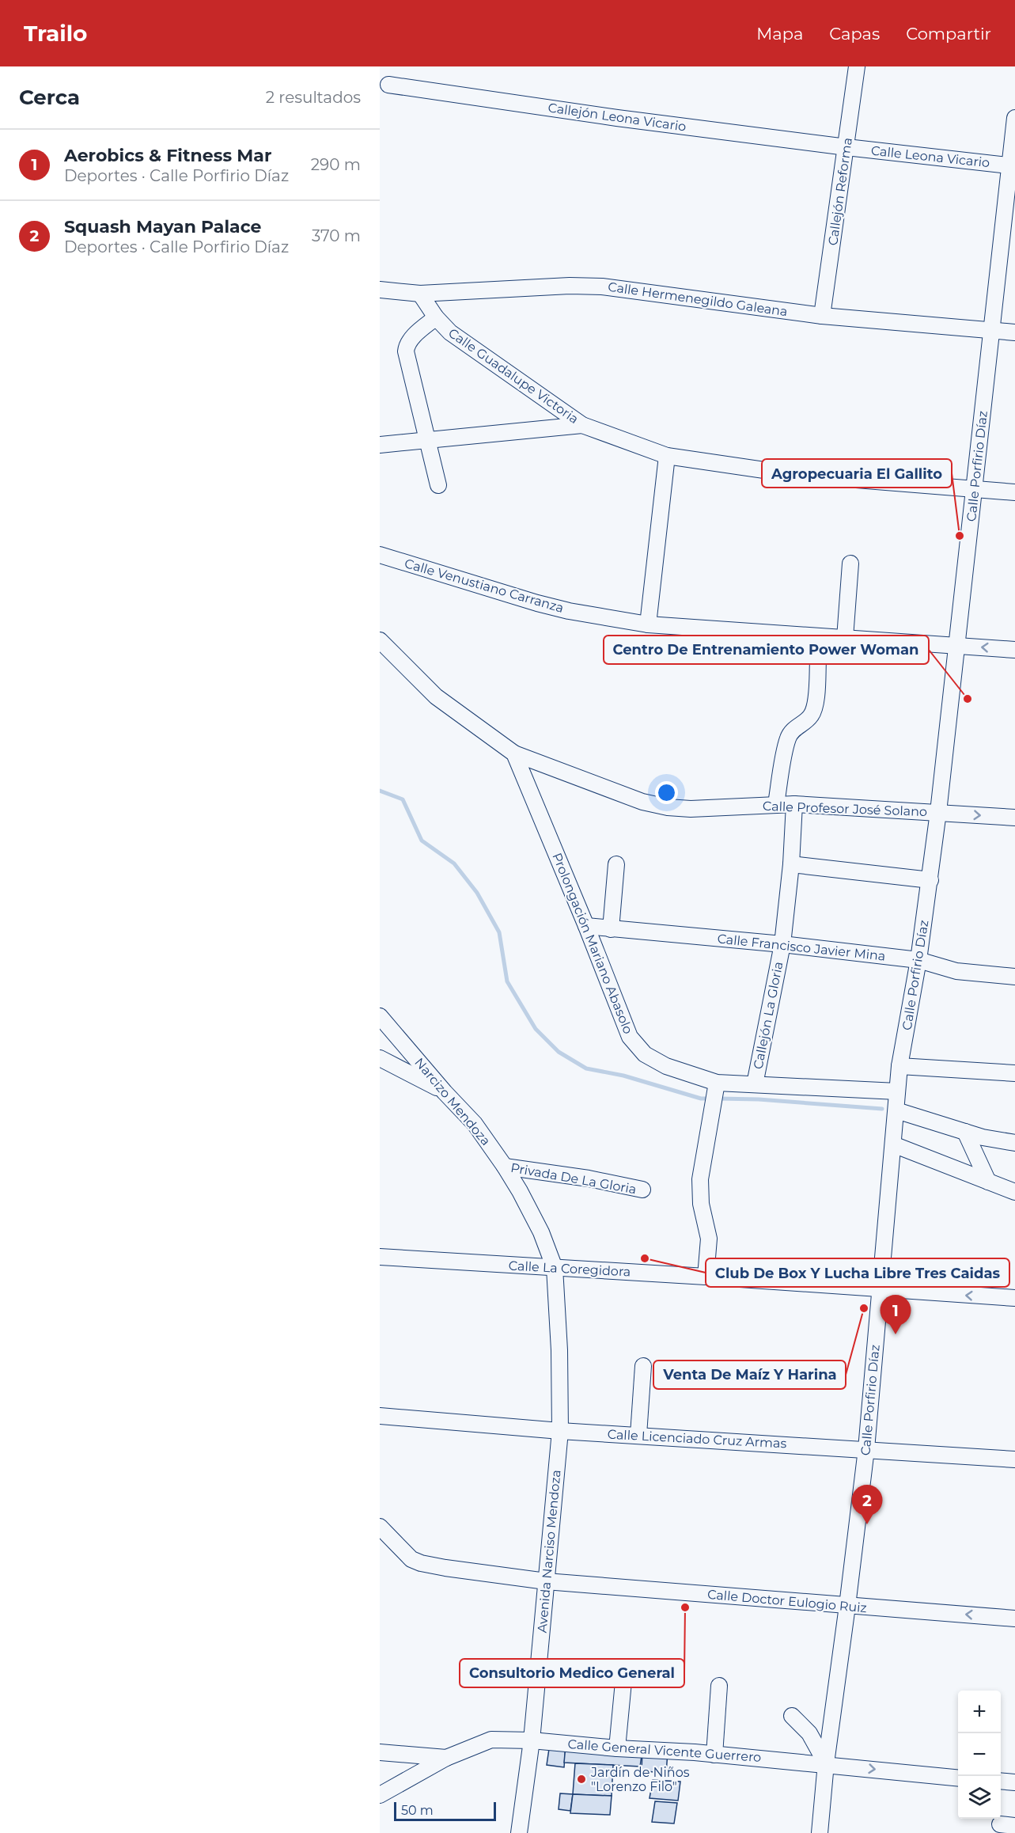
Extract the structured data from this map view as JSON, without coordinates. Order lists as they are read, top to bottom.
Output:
{
  "streets": {
    "street": [
      "Callejón Leona Vicario",
      "Calle Leona Vicario",
      "Callejón Reforma",
      "Calle Hermenegildo Galeana",
      "Calle Guadalupe Victoria",
      "Calle Porfirio Díaz",
      "Calle Venustiano Carranza",
      "Calle Profesor José Solano",
      "Prolongación Mariano Abasolo",
      "Calle Francisco Javier Mina",
      "Callejón La Gloria",
      "Narcizo Mendoza",
      "Privada De La Gloria",
      "Calle La Coregidora",
      "Calle Licenciado Cruz Armas",
      "Avenida Narciso Mendoza",
      "Calle Doctor Eulogio Ruiz",
      "Calle General Vicente Guerrero"
    ]
  },
  "crossings": [
    ["Callejón Leona Vicario", "Calle Leona Vicario"],
    ["Callejón Leona Vicario", "Callejón Reforma"],
    ["Calle Leona Vicario", "Callejón Reforma"],
    ["Calle Leona Vicario", "Calle Porfirio Díaz"],
    ["Callejón Reforma", "Calle Hermenegildo Galeana"],
    ["Calle Hermenegildo Galeana", "Calle Guadalupe Victoria"],
    ["Calle Hermenegildo Galeana", "Calle Porfirio Díaz"],
    ["Calle Guadalupe Victoria", "Calle Porfirio Díaz"],
    ["Calle Porfirio Díaz", "Calle Venustiano Carranza"],
    ["Calle Porfirio Díaz", "Calle Profesor José Solano"],
    ["Calle Porfirio Díaz", "Prolongación Mariano Abasolo"],
    ["Calle Porfirio Díaz", "Calle Francisco Javier Mina"],
    ["Calle Porfirio Díaz", "Calle La Coregidora"],
    ["Calle Porfirio Díaz", "Calle Licenciado Cruz Armas"],
    ["Calle Porfirio Díaz", "Calle Doctor Eulogio Ruiz"],
    ["Calle Porfirio Díaz", "Calle General Vicente Guerrero"],
    ["Calle Profesor José Solano", "Prolongación Mariano Abasolo"],
    ["Calle Profesor José Solano", "Callejón La Gloria"],
    ["Prolongación Mariano Abasolo", "Calle Francisco Javier Mina"],
    ["Prolongación Mariano Abasolo", "Callejón La Gloria"],
    ["Calle Francisco Javier Mina", "Callejón La Gloria"],
    ["Narcizo Mendoza", "Privada De La Gloria"],
    ["Narcizo Mendoza", "Calle La Coregidora"],
    ["Narcizo Mendoza", "Avenida Narciso Mendoza"],
    ["Calle La Coregidora", "Avenida Narciso Mendoza"],
    ["Calle Licenciado Cruz Armas", "Avenida Narciso Mendoza"],
    ["Avenida Narciso Mendoza", "Calle Doctor Eulogio Ruiz"],
    ["Avenida Narciso Mendoza", "Calle General Vicente Guerrero"]
  ],
  "places": [
    "Agropecuaria El Gallito",
    "Centro De Entrenamiento Power Woman",
    "Club De Box Y Lucha Libre Tres Caidas",
    "Venta De Maíz Y Harina",
    "Consultorio Medico General",
    "Jardín de Niños \"Lorenzo Filo\""
  ],
  "scale_bar": "50 m",
  "page": {
    "header": "Trailo",
    "nav": ["Mapa", "Capas", "Compartir"],
    "heading": ["Cerca", "2 resultados"],
    "list": [
      {
        "mark": "1",
        "name": "Aerobics & Fitness Mar",
        "note": "Deportes · Calle Porfirio Díaz",
        "value": "290 m"
      },
      {
        "mark": "2",
        "name": "Squash Mayan Palace",
        "note": "Deportes · Calle Porfirio Díaz",
        "value": "370 m"
      }
    ],
    "pins": ["1", "2"],
    "map_buttons": ["+", "−"],
    "scale": "50 m"
  }
}
